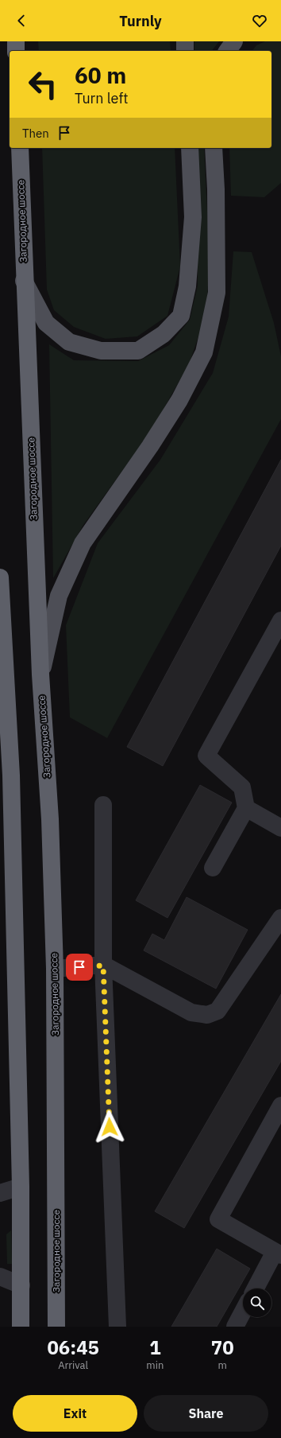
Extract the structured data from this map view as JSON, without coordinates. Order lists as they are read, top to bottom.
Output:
{
  "streets": {
    "highway": ["Загородное шоссе"]
  },
  "page": {
    "header": "Turnly",
    "turn": ["60 m", "Turn left"],
    "then": "Then",
    "eta": [
      "06:45",
      "Arrival",
      "1",
      "min",
      "70",
      "m"
    ],
    "buttons": ["Exit", "Share"]
  }
}
